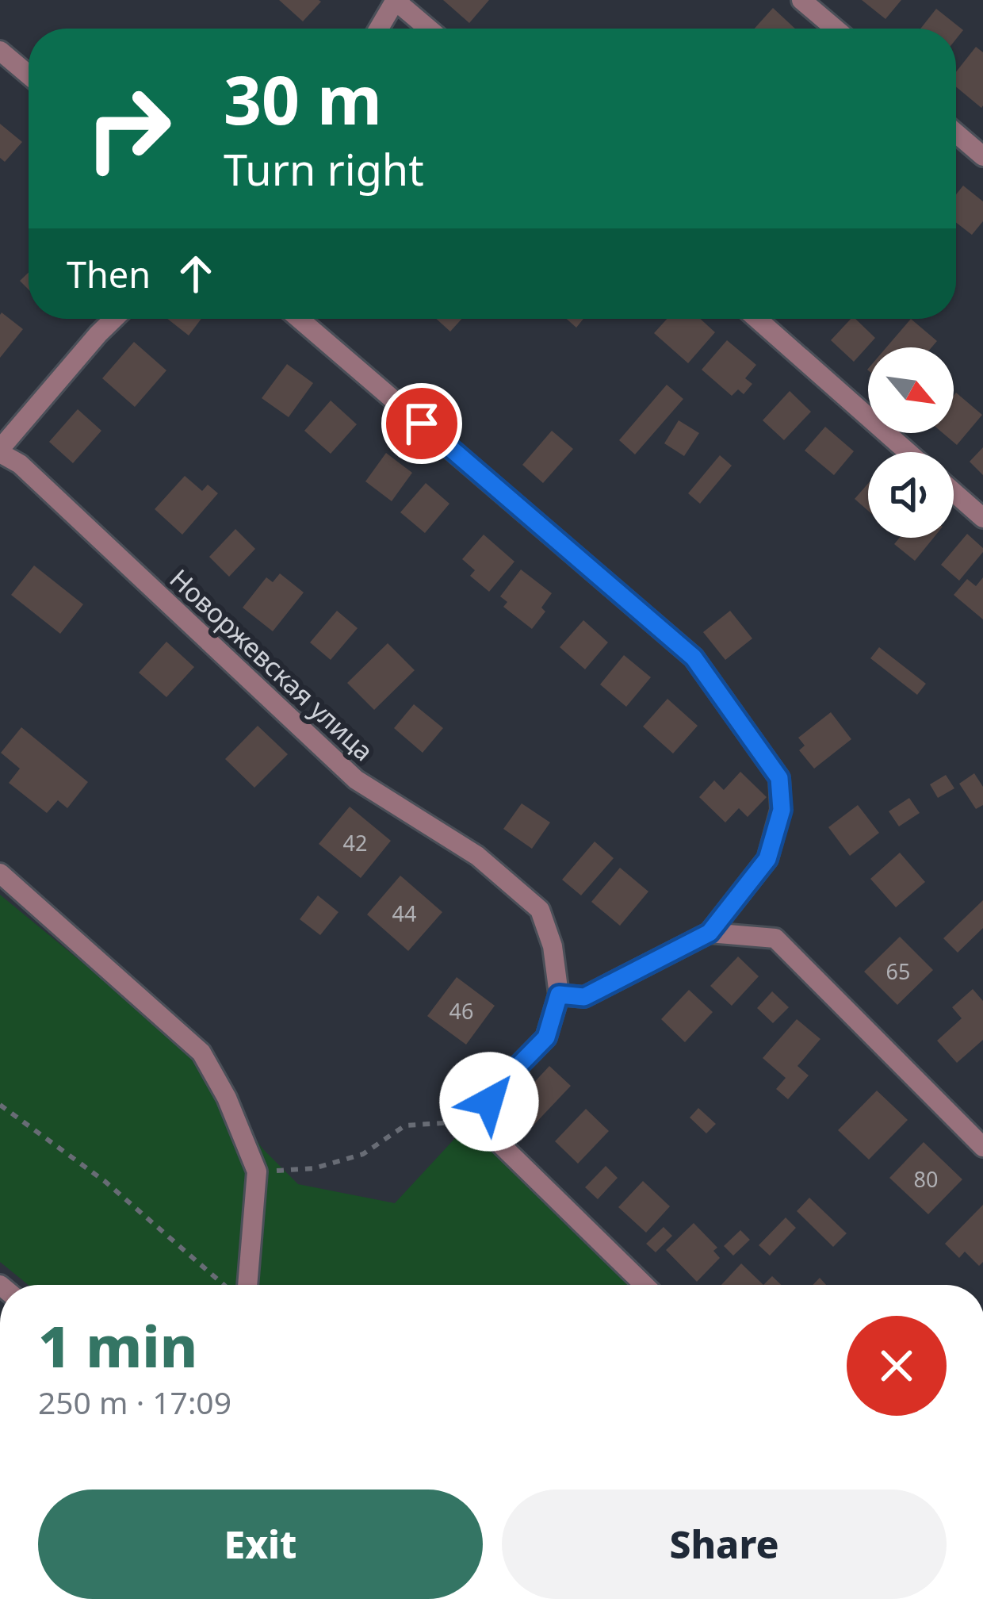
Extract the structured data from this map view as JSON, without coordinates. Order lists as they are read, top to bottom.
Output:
{
  "streets": {
    "street": ["Новоржевская улица"]
  },
  "house_numbers": [
    "42",
    "44",
    "65",
    "46",
    "80"
  ],
  "north": "bottom right",
  "page": {
    "turn": ["30 m", "Turn right"],
    "then": "Then",
    "heading": ["1 min", "250 m · 17:09"],
    "buttons": ["Exit", "Share"]
  }
}
